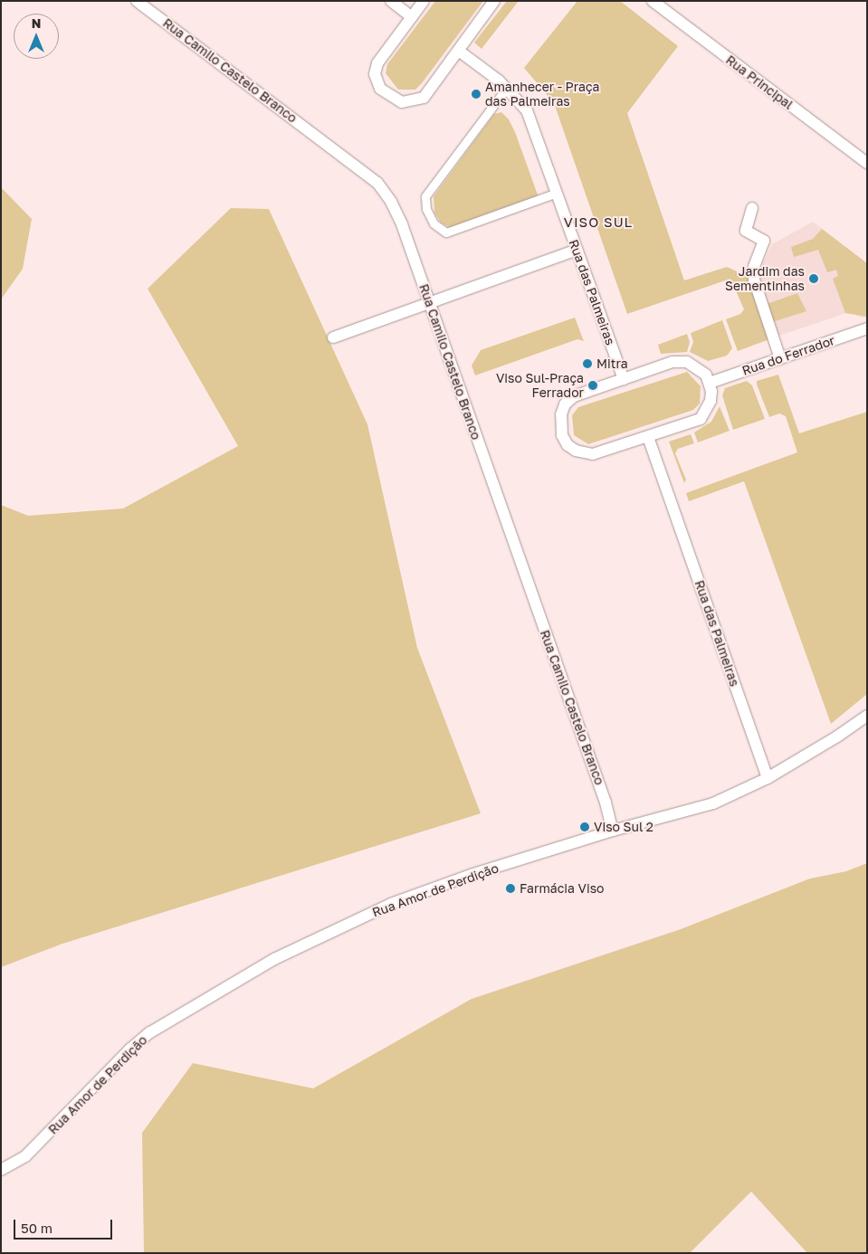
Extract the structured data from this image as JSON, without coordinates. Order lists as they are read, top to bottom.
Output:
{
  "streets": {
    "street": [
      "Rua Camilo Castelo Branco",
      "Rua Principal",
      "Rua das Palmeiras",
      "Rua do Ferrador",
      "Rua Amor de Perdição"
    ]
  },
  "crossings": [
    ["Rua Camilo Castelo Branco", "Rua Amor de Perdição"],
    ["Rua das Palmeiras", "Rua Amor de Perdição"]
  ],
  "districts": ["VISO SUL"],
  "places": [
    "Amanhecer - Praça das Palmeiras",
    "Jardim das Sementinhas",
    "Mitra",
    "Viso Sul-Praça Ferrador",
    "Viso Sul 2",
    "Farmácia Viso"
  ],
  "scale_bar": "50 m",
  "north": "top"
}
